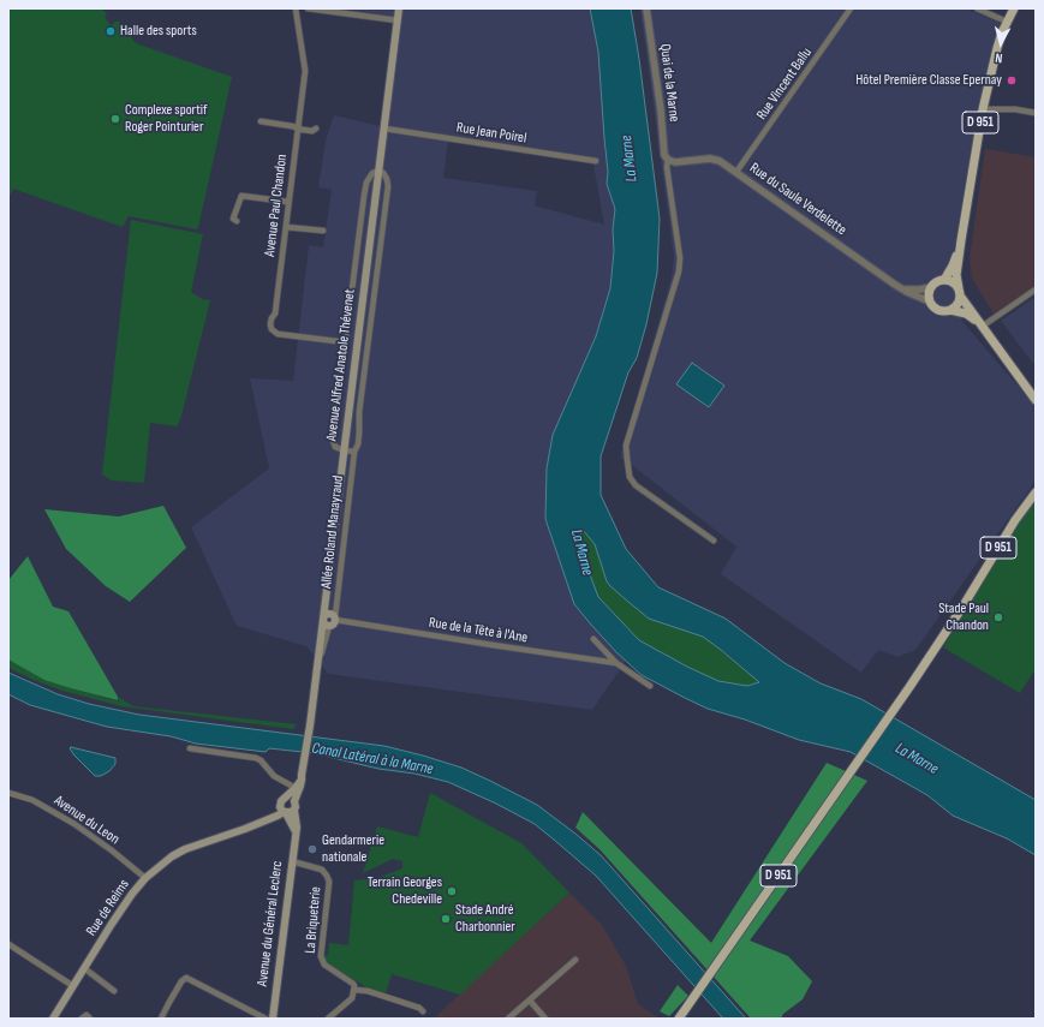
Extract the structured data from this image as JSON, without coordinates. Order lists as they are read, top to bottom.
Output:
{
  "streets": {
    "main road": [
      "D 951",
      "Avenue Alfred Anatole Thévenet",
      "Rue de Reims",
      "Avenue du Général Leclerc"
    ],
    "street": [
      "Quai de la Marne",
      "Rue Vincent Ballu",
      "Rue Jean Poirel",
      "Rue du Saule Verdelette",
      "Avenue Paul Chandon",
      "Allée Roland Manayraud",
      "Rue de la Tête à l'Ane",
      "Avenue du Leon",
      "La Briqueterie"
    ]
  },
  "crossings": [
    ["Quai de la Marne", "Rue du Saule Verdelette"],
    ["Rue Vincent Ballu", "Rue du Saule Verdelette"],
    ["D 951", "Rue du Saule Verdelette"],
    ["Rue Jean Poirel", "Avenue Alfred Anatole Thévenet"],
    ["Avenue Alfred Anatole Thévenet", "Allée Roland Manayraud"],
    ["Avenue Alfred Anatole Thévenet", "Rue de la Tête à l'Ane"],
    ["Allée Roland Manayraud", "Rue de la Tête à l'Ane"],
    ["Avenue du Leon", "Rue de Reims"],
    ["Rue de Reims", "Avenue du Général Leclerc"],
    ["La Briqueterie", "Avenue du Général Leclerc"]
  ],
  "water": ["La Marne", "Canal Latéral à la Marne"],
  "places": [
    "Halle des sports",
    "Hôtel Première Classe Epernay",
    "Complexe sportif Roger Pointurier",
    "Stade Paul Chandon",
    "Gendarmerie nationale",
    "Terrain Georges Chedeville",
    "Stade André Charbonnier"
  ],
  "north": "bottom"
}
